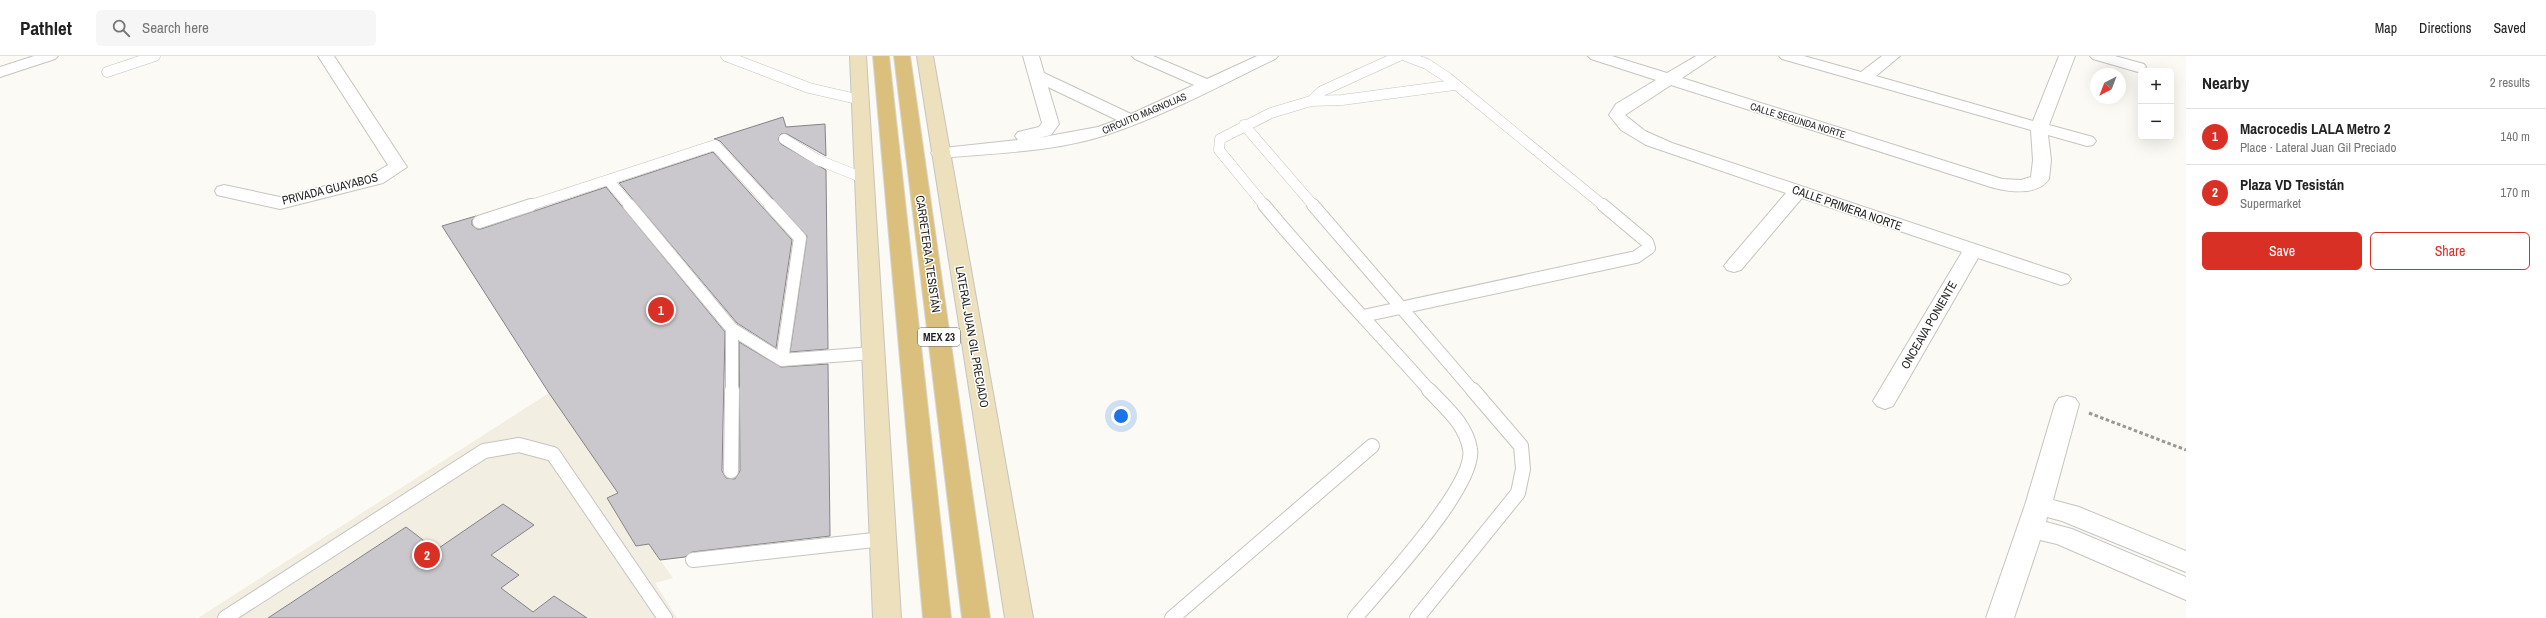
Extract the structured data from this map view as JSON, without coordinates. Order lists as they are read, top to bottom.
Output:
{
  "streets": {
    "main road": ["CARRETERA A TESISTÁN", "MEX 23", "LATERAL JUAN GIL PRECIADO"],
    "street": [
      "CIRCUITO MAGNOLIAS",
      "CALLE SEGUNDA NORTE",
      "PRIVADA GUAYABOS",
      "CALLE PRIMERA NORTE",
      "ONCEAVA PONIENTE"
    ]
  },
  "crossings": [
    ["CIRCUITO MAGNOLIAS", "LATERAL JUAN GIL PRECIADO"],
    ["CALLE SEGUNDA NORTE", "CALLE PRIMERA NORTE"],
    ["CALLE PRIMERA NORTE", "ONCEAVA PONIENTE"]
  ],
  "north": "bottom left",
  "page": {
    "header": "Pathlet",
    "search": "Search here",
    "nav": ["Map", "Directions", "Saved"],
    "heading": ["Nearby", "2 results"],
    "map_buttons": ["+", "−"],
    "list": [
      {
        "mark": "1",
        "name": "Macrocedis LALA Metro 2",
        "note": "Place · Lateral Juan Gil Preciado",
        "value": "140 m"
      },
      {
        "mark": "2",
        "name": "Plaza VD Tesistán",
        "note": "Supermarket",
        "value": "170 m"
      }
    ],
    "buttons": ["Save", "Share"],
    "pins": ["1", "2"]
  }
}
